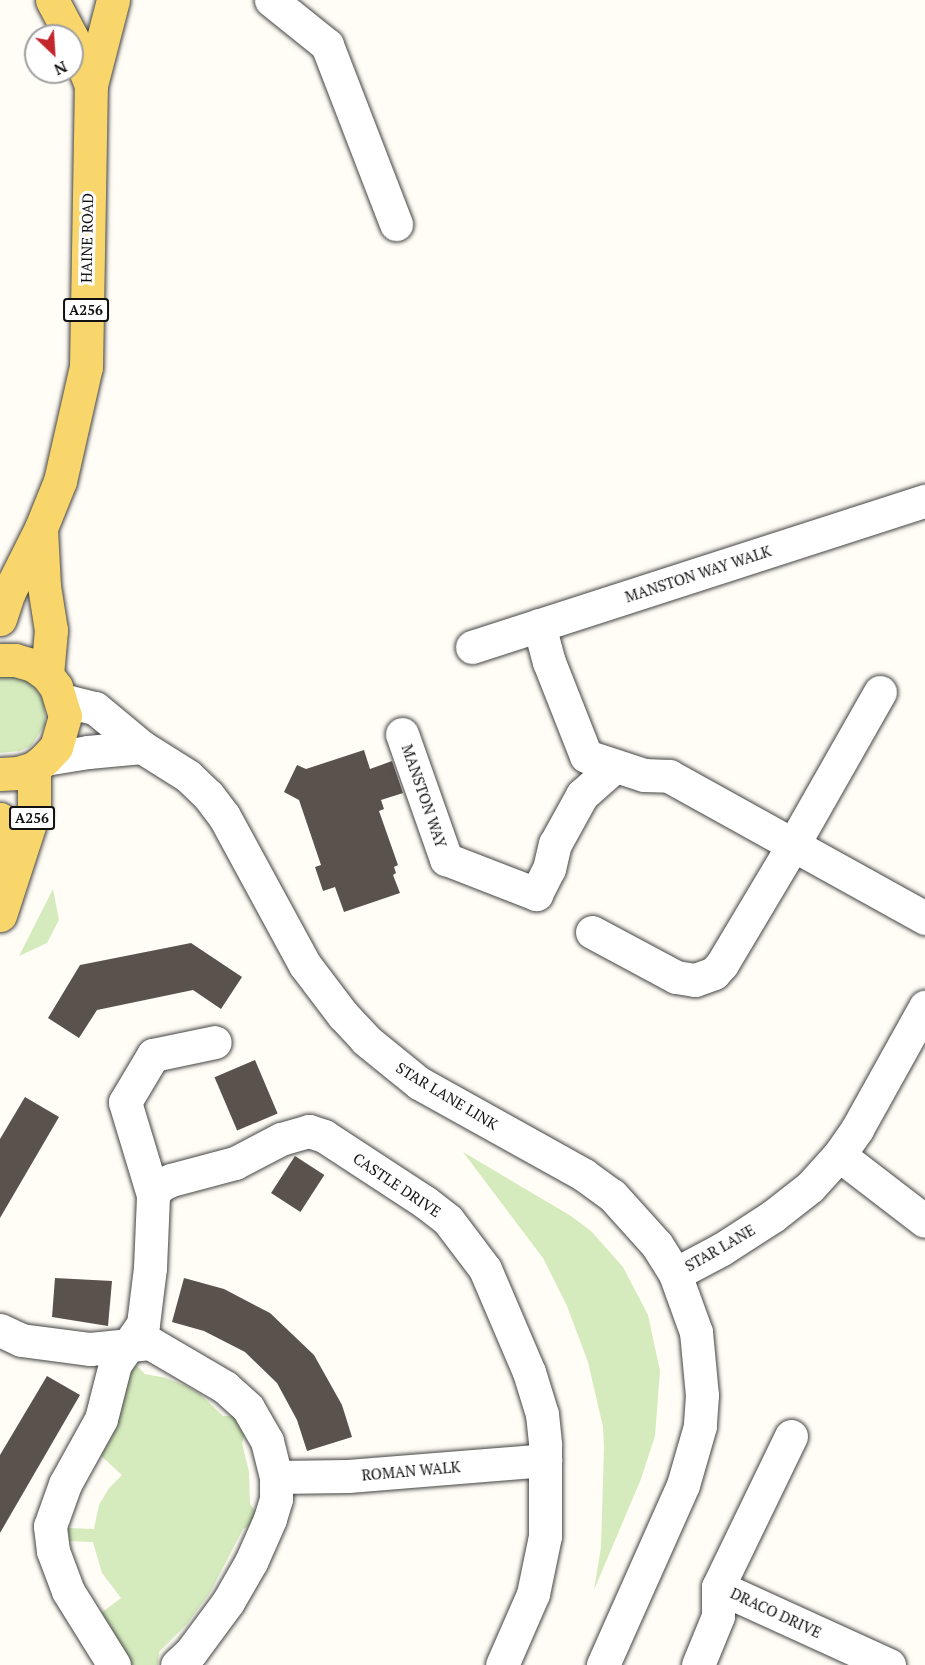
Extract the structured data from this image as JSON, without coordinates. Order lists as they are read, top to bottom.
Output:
{
  "streets": {
    "main road": ["HAINE ROAD", "A256"],
    "street": [
      "MANSTON WAY WALK",
      "MANSTON WAY",
      "STAR LANE LINK",
      "CASTLE DRIVE",
      "STAR LANE",
      "ROMAN WALK",
      "DRACO DRIVE"
    ]
  },
  "crossings": [
    ["HAINE ROAD", "A256"],
    ["HAINE ROAD", "STAR LANE LINK"],
    ["STAR LANE LINK", "STAR LANE"],
    ["CASTLE DRIVE", "ROMAN WALK"]
  ],
  "north": "bottom right"
}
